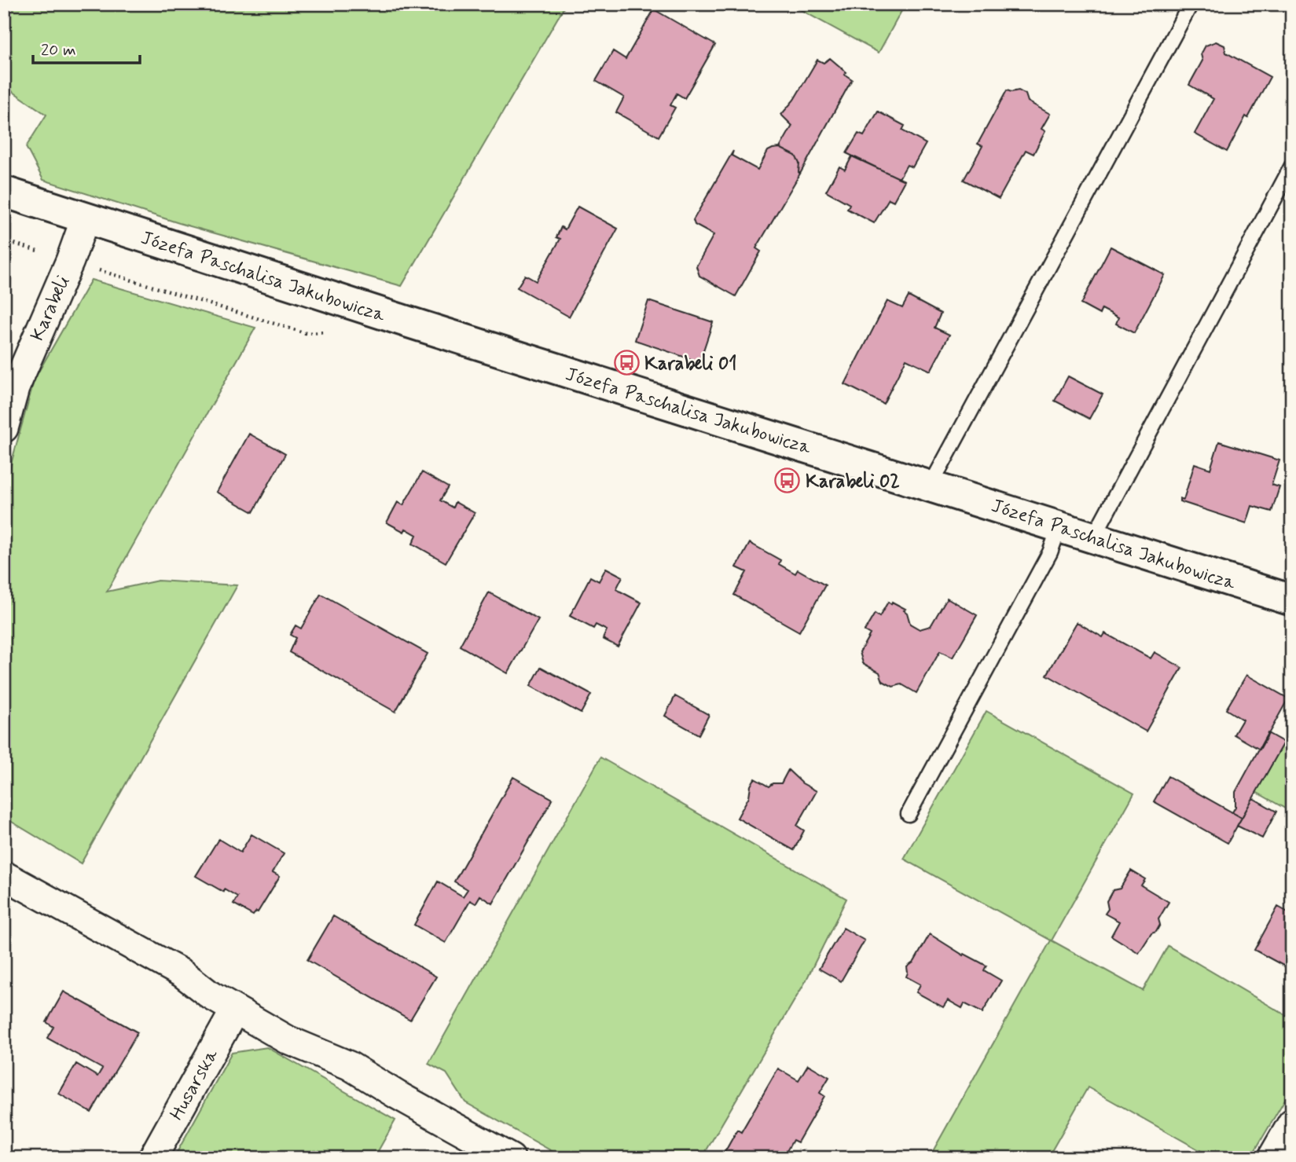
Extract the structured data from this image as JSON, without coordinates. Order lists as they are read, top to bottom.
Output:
{
  "streets": {
    "street": ["Józefa Paschalisa Jakubowicza", "Karabeli", "Husarska"]
  },
  "crossings": [
    ["Józefa Paschalisa Jakubowicza", "Karabeli"]
  ],
  "places": {
    "bus stop": ["Karabeli 01", "Karabeli 02"]
  },
  "scale_bar": "20 m"
}
